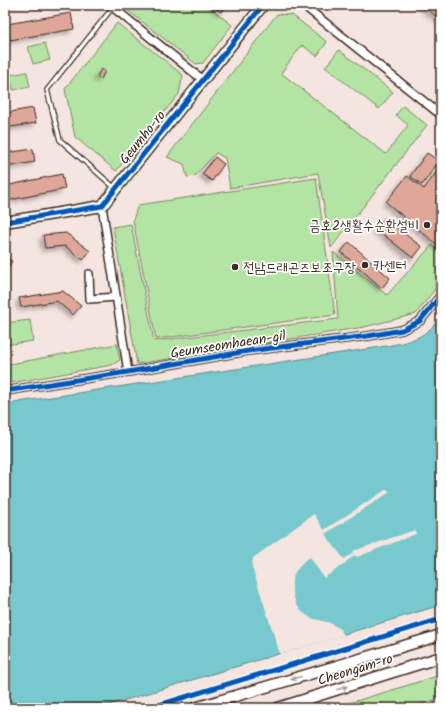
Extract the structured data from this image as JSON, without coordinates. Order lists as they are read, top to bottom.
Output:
{
  "streets": {
    "main road": ["Geumho-ro", "Cheongam-ro"],
    "street": ["Geumseomhaean-gil"]
  },
  "places": ["금호2생활수순환설비", "카센터", "전남드래곤즈보조구장"]
}
